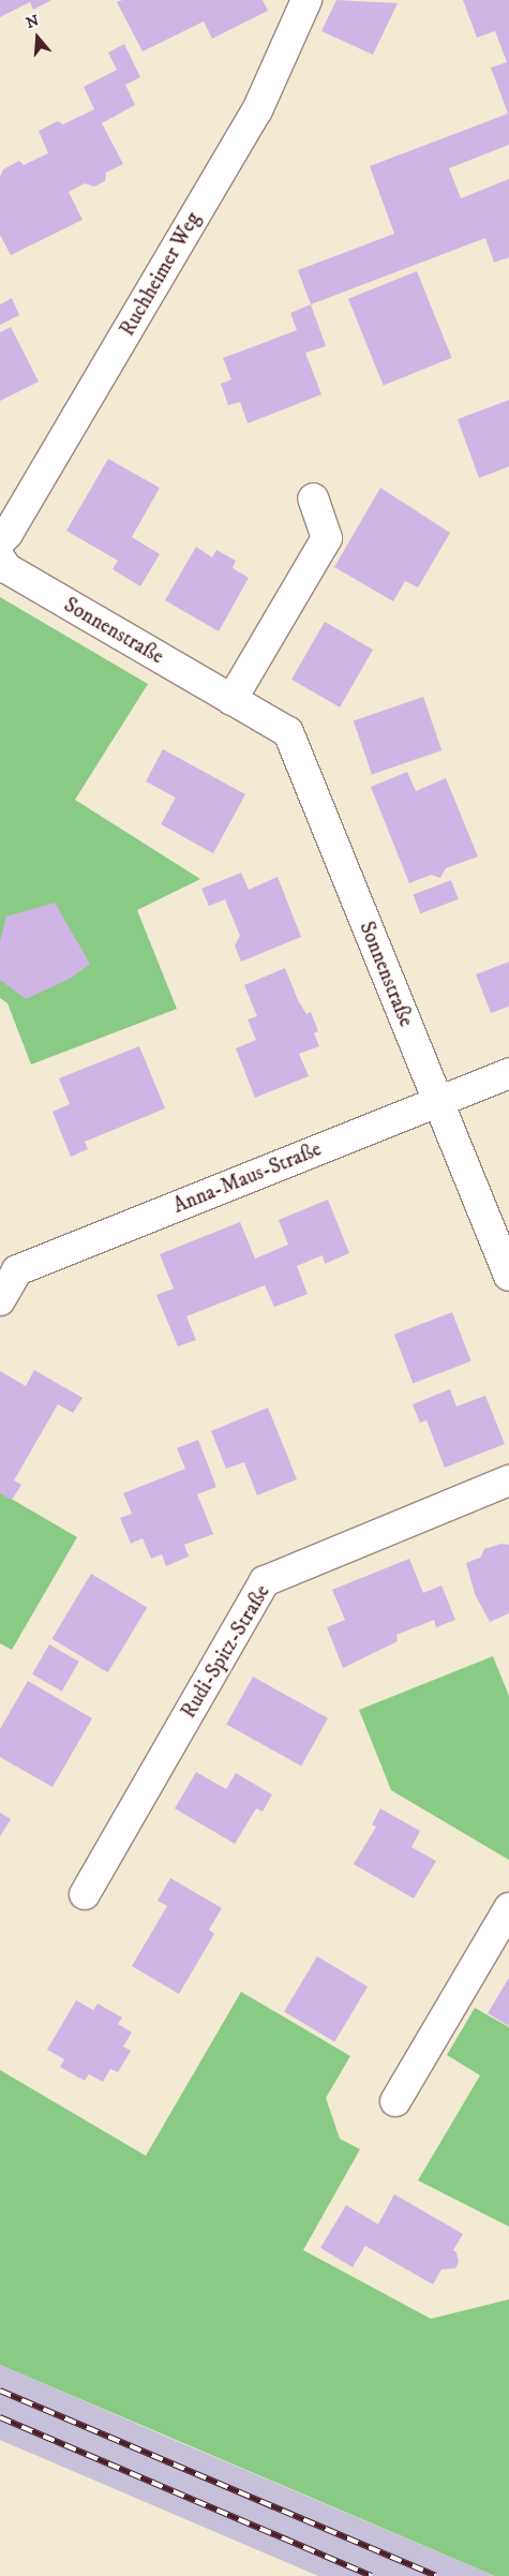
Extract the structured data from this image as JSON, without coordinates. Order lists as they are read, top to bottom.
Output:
{
  "streets": {
    "street": [
      "Ruchheimer Weg",
      "Sonnenstraße",
      "Anna-Maus-Straße",
      "Rudi-Spitz-Straße"
    ]
  },
  "crossings": [
    ["Sonnenstraße", "Anna-Maus-Straße"]
  ],
  "north": "top"
}
